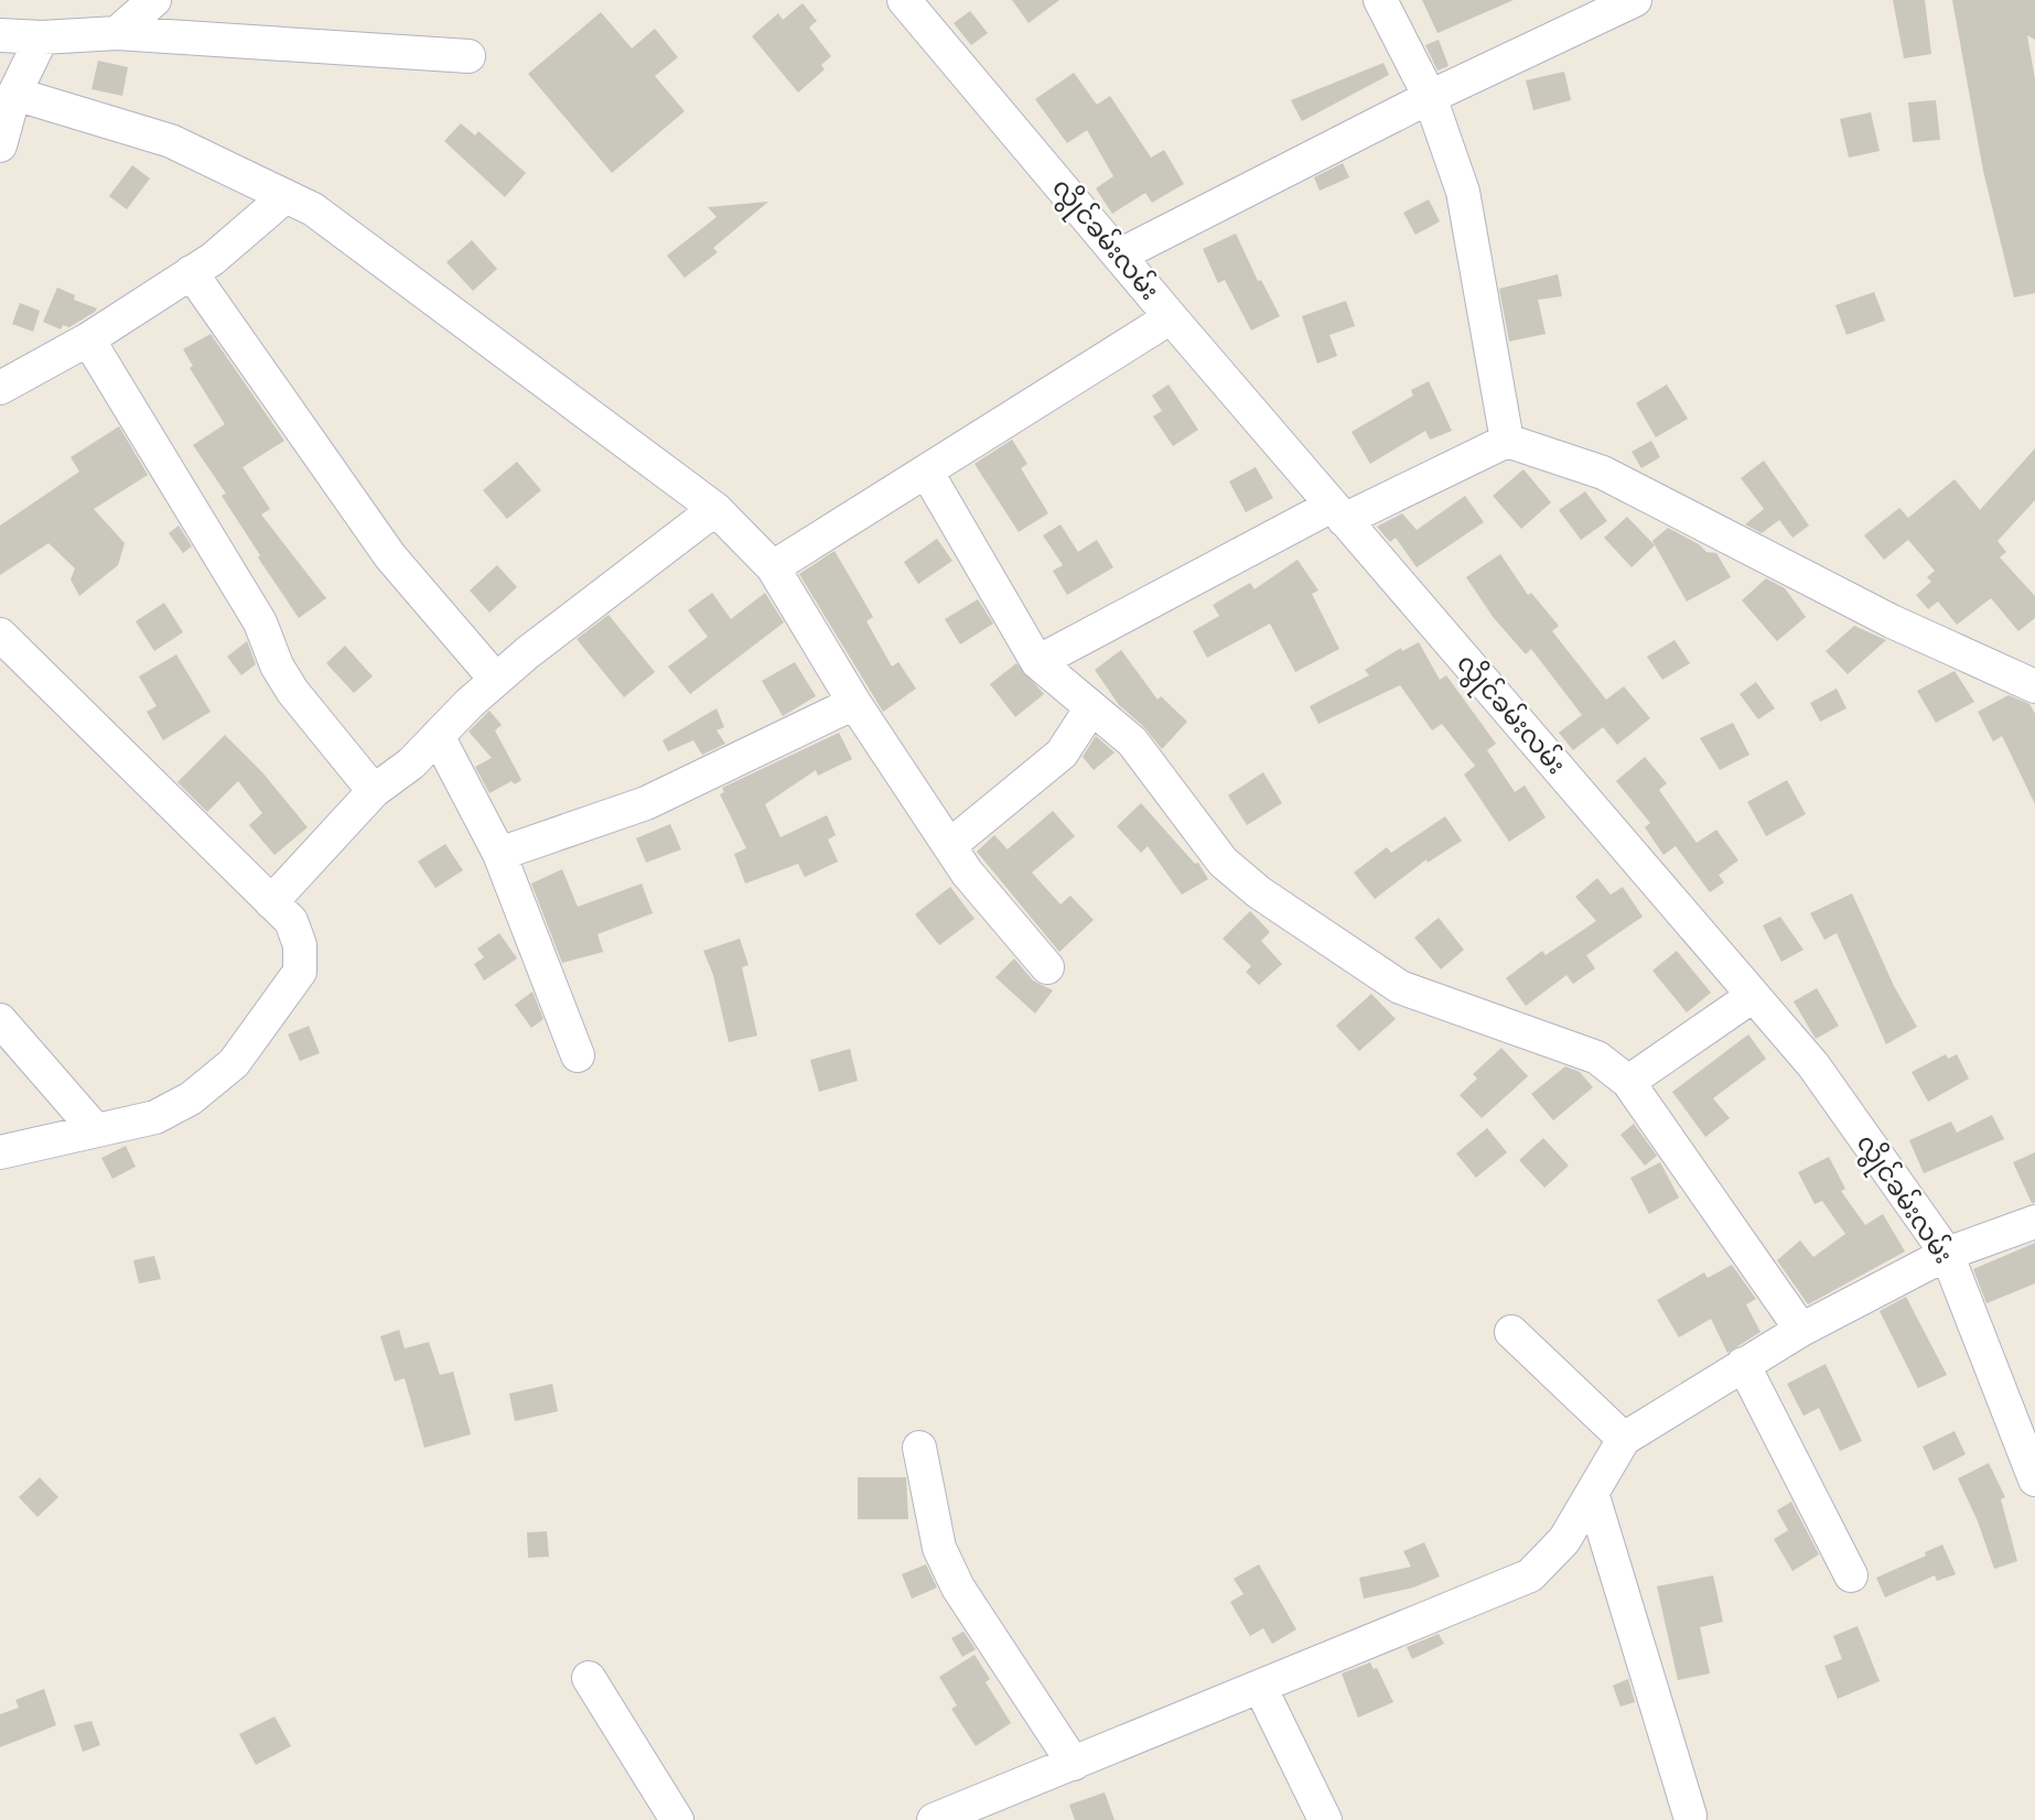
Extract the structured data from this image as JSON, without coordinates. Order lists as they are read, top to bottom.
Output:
{
  "streets": {
    "street": ["လွိုင်ခမ်းလမ်း"]
  }
}
